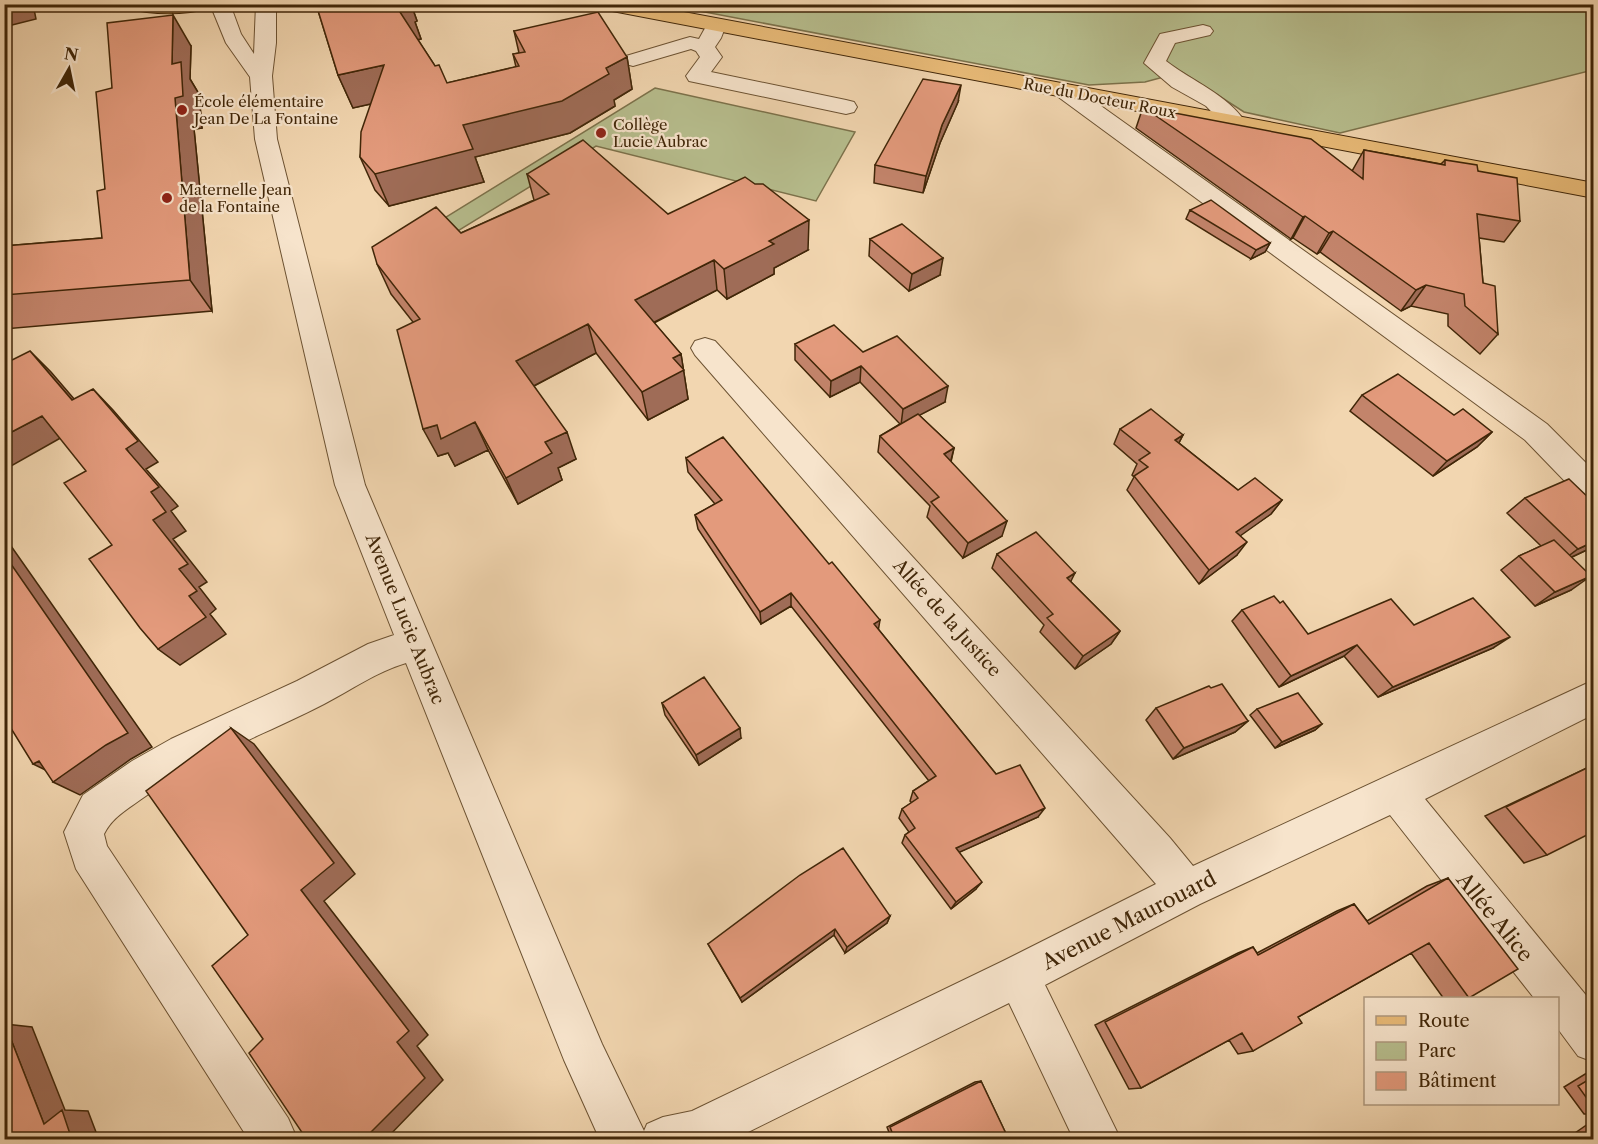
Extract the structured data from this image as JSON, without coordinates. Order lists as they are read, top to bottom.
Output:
{
  "streets": {
    "main road": ["Rue du Docteur Roux"],
    "street": [
      "Allée de la Justice",
      "Avenue Lucie Aubrac",
      "Allée Alice",
      "Avenue Maurouard"
    ]
  },
  "crossings": [
    ["Allée de la Justice", "Avenue Maurouard"],
    ["Allée Alice", "Avenue Maurouard"]
  ],
  "places": ["École élémentaire Jean De La Fontaine", "Collège Lucie Aubrac", "Maternelle Jean de la Fontaine"],
  "legend": ["Route", "Parc", "Bâtiment"],
  "north": "top"
}
